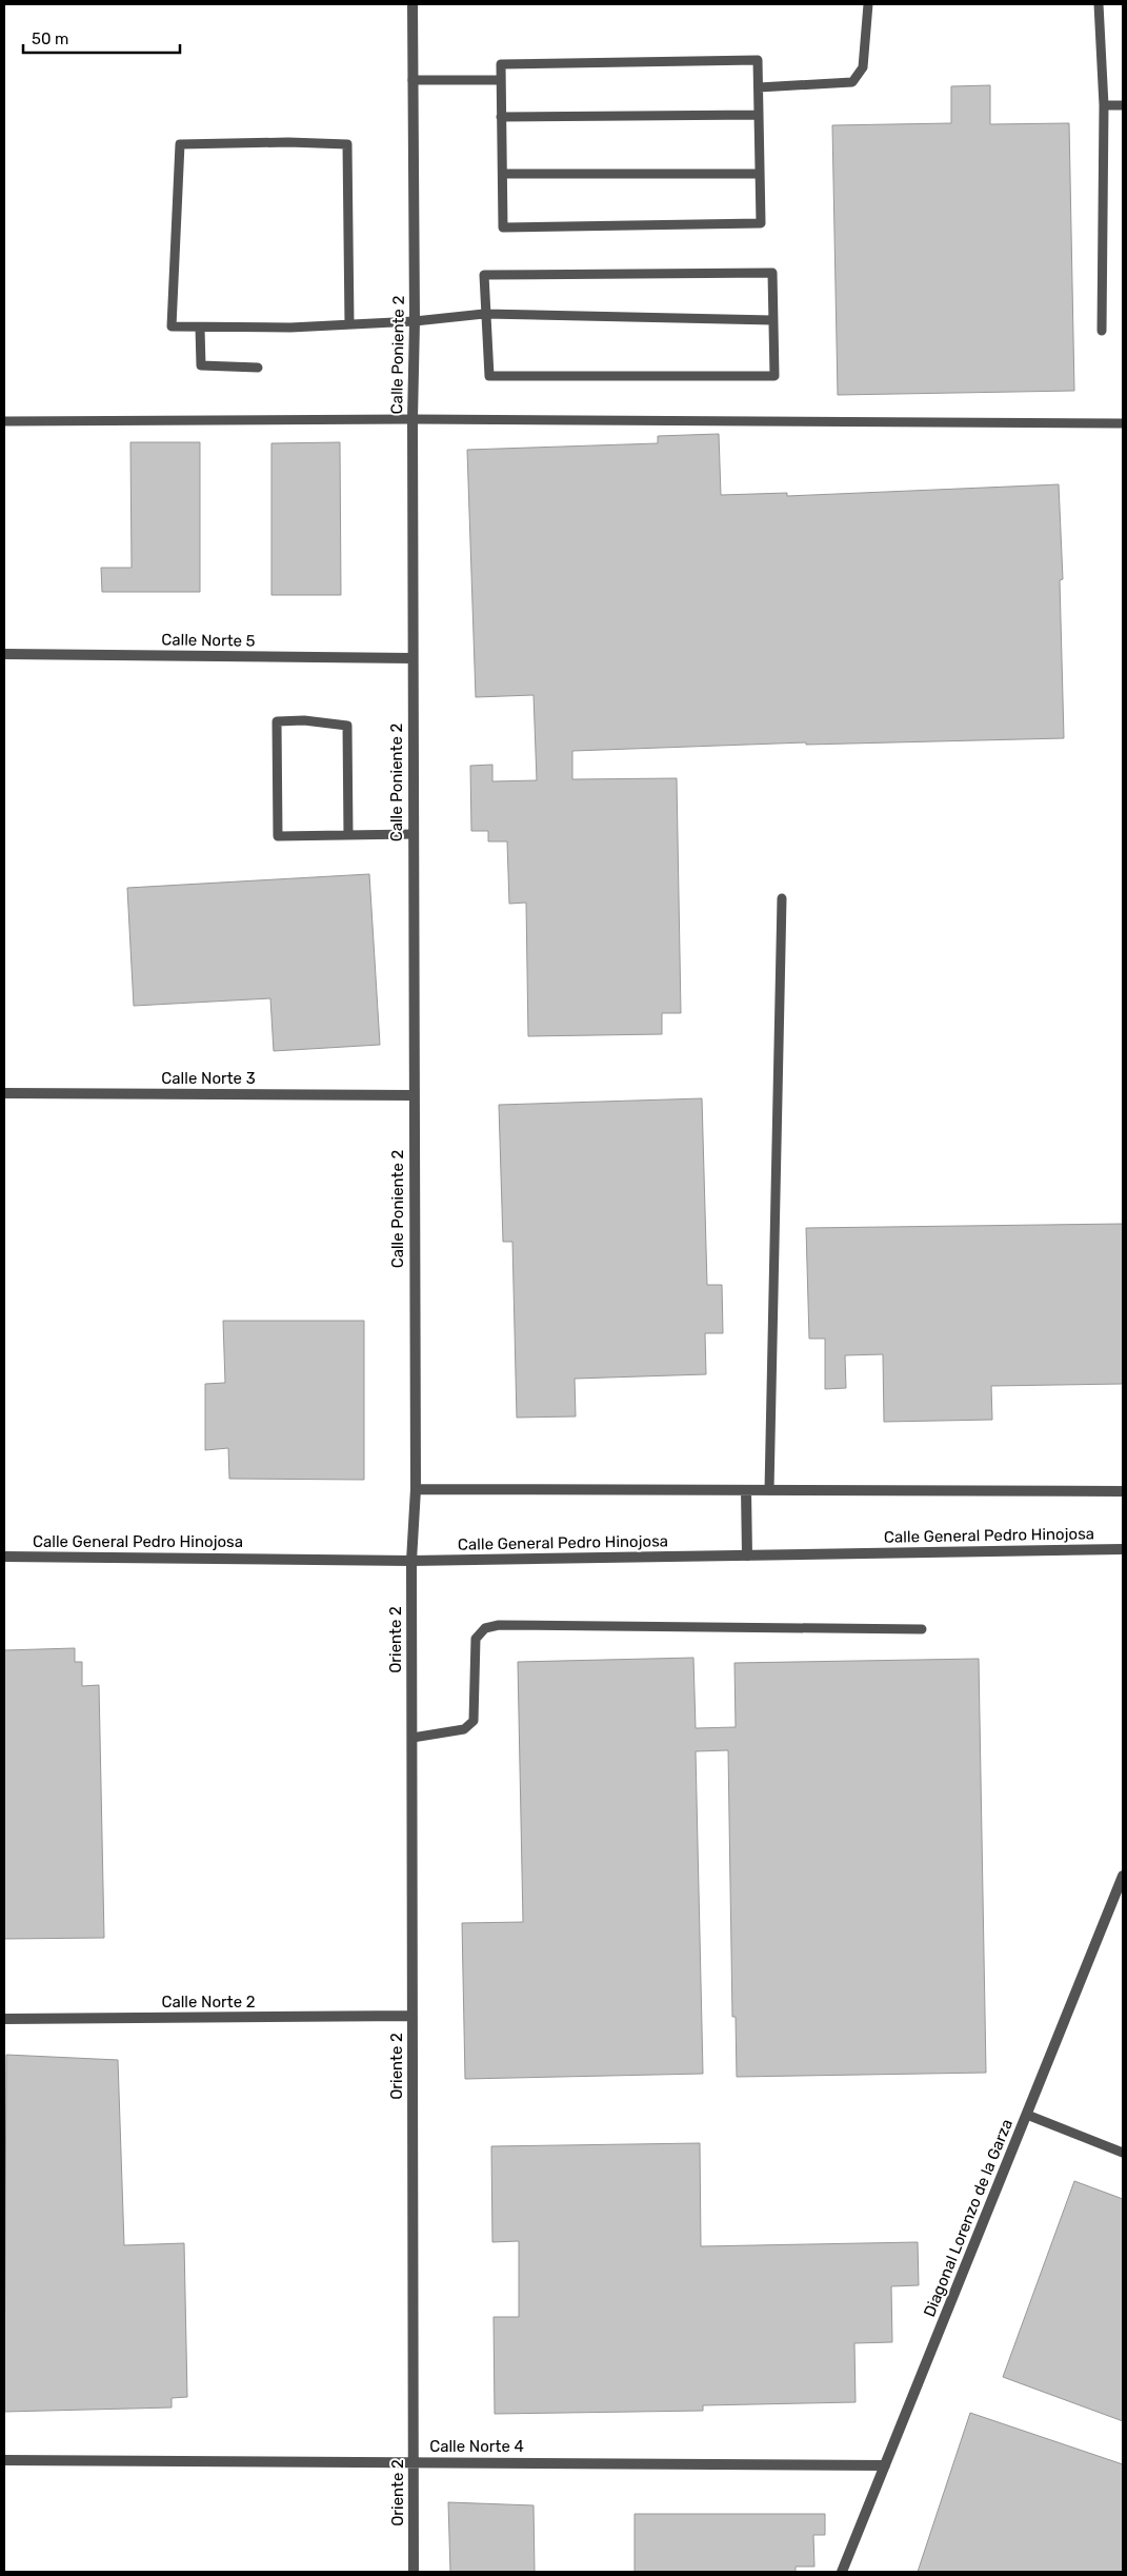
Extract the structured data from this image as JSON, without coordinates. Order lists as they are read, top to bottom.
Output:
{
  "streets": {
    "street": [
      "Calle Poniente 2",
      "Calle Norte 5",
      "Calle Norte 3",
      "Calle General Pedro Hinojosa",
      "Oriente 2",
      "Calle Norte 2",
      "Diagonal Lorenzo de la Garza",
      "Calle Norte 4"
    ]
  },
  "crossings": [
    ["Calle Poniente 2", "Calle Norte 5"],
    ["Calle Poniente 2", "Calle Norte 3"],
    ["Calle Poniente 2", "Calle General Pedro Hinojosa"],
    ["Calle Poniente 2", "Oriente 2"],
    ["Calle General Pedro Hinojosa", "Oriente 2"],
    ["Oriente 2", "Calle Norte 2"],
    ["Oriente 2", "Calle Norte 4"],
    ["Diagonal Lorenzo de la Garza", "Calle Norte 4"]
  ],
  "scale_bar": "50 m"
}
